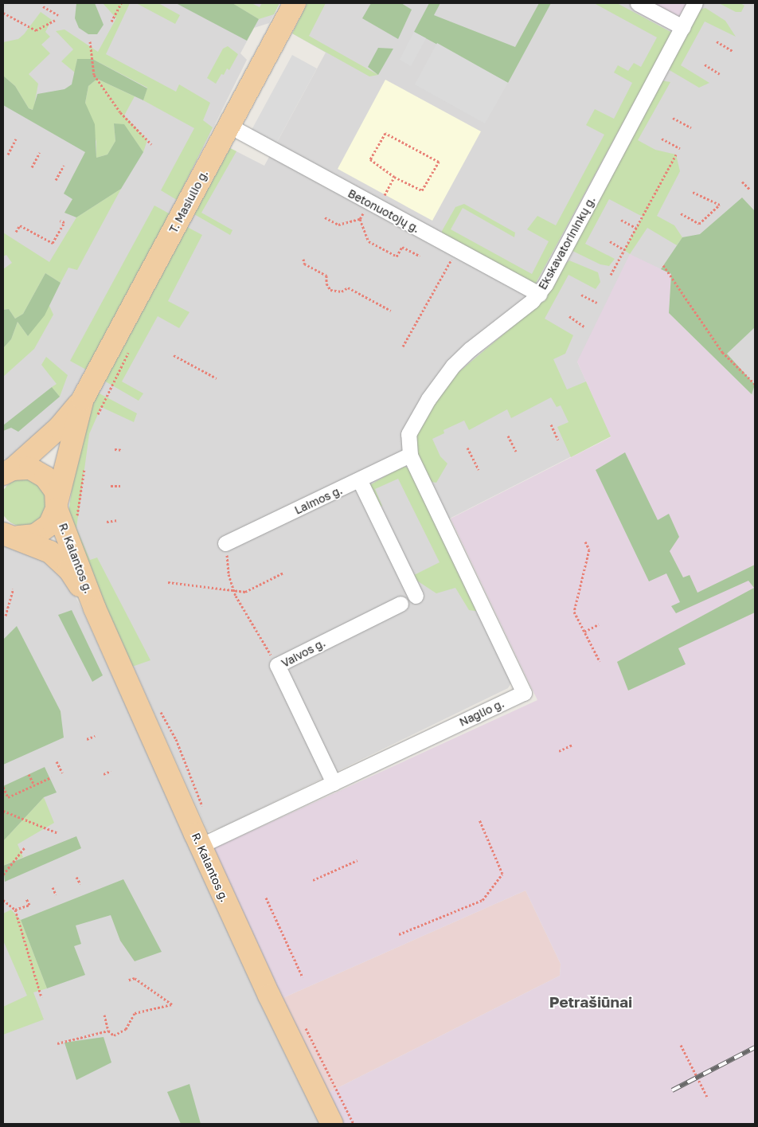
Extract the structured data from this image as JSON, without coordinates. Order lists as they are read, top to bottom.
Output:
{
  "streets": {
    "main road": ["T. Masiulio g.", "R. Kalantos g."],
    "street": [
      "Betonuotojų g.",
      "Ekskavatorininkų g.",
      "Laimos g.",
      "Vaivos g.",
      "Naglio g."
    ]
  },
  "crossings": [
    ["T. Masiulio g.", "Betonuotojų g."],
    ["T. Masiulio g.", "R. Kalantos g."],
    ["Betonuotojų g.", "Ekskavatorininkų g."],
    ["Ekskavatorininkų g.", "Laimos g."],
    ["Ekskavatorininkų g.", "Naglio g."],
    ["Laimos g.", "Naglio g."],
    ["R. Kalantos g.", "Naglio g."],
    ["Vaivos g.", "Naglio g."]
  ],
  "districts": ["Petrašiūnai"]
}
